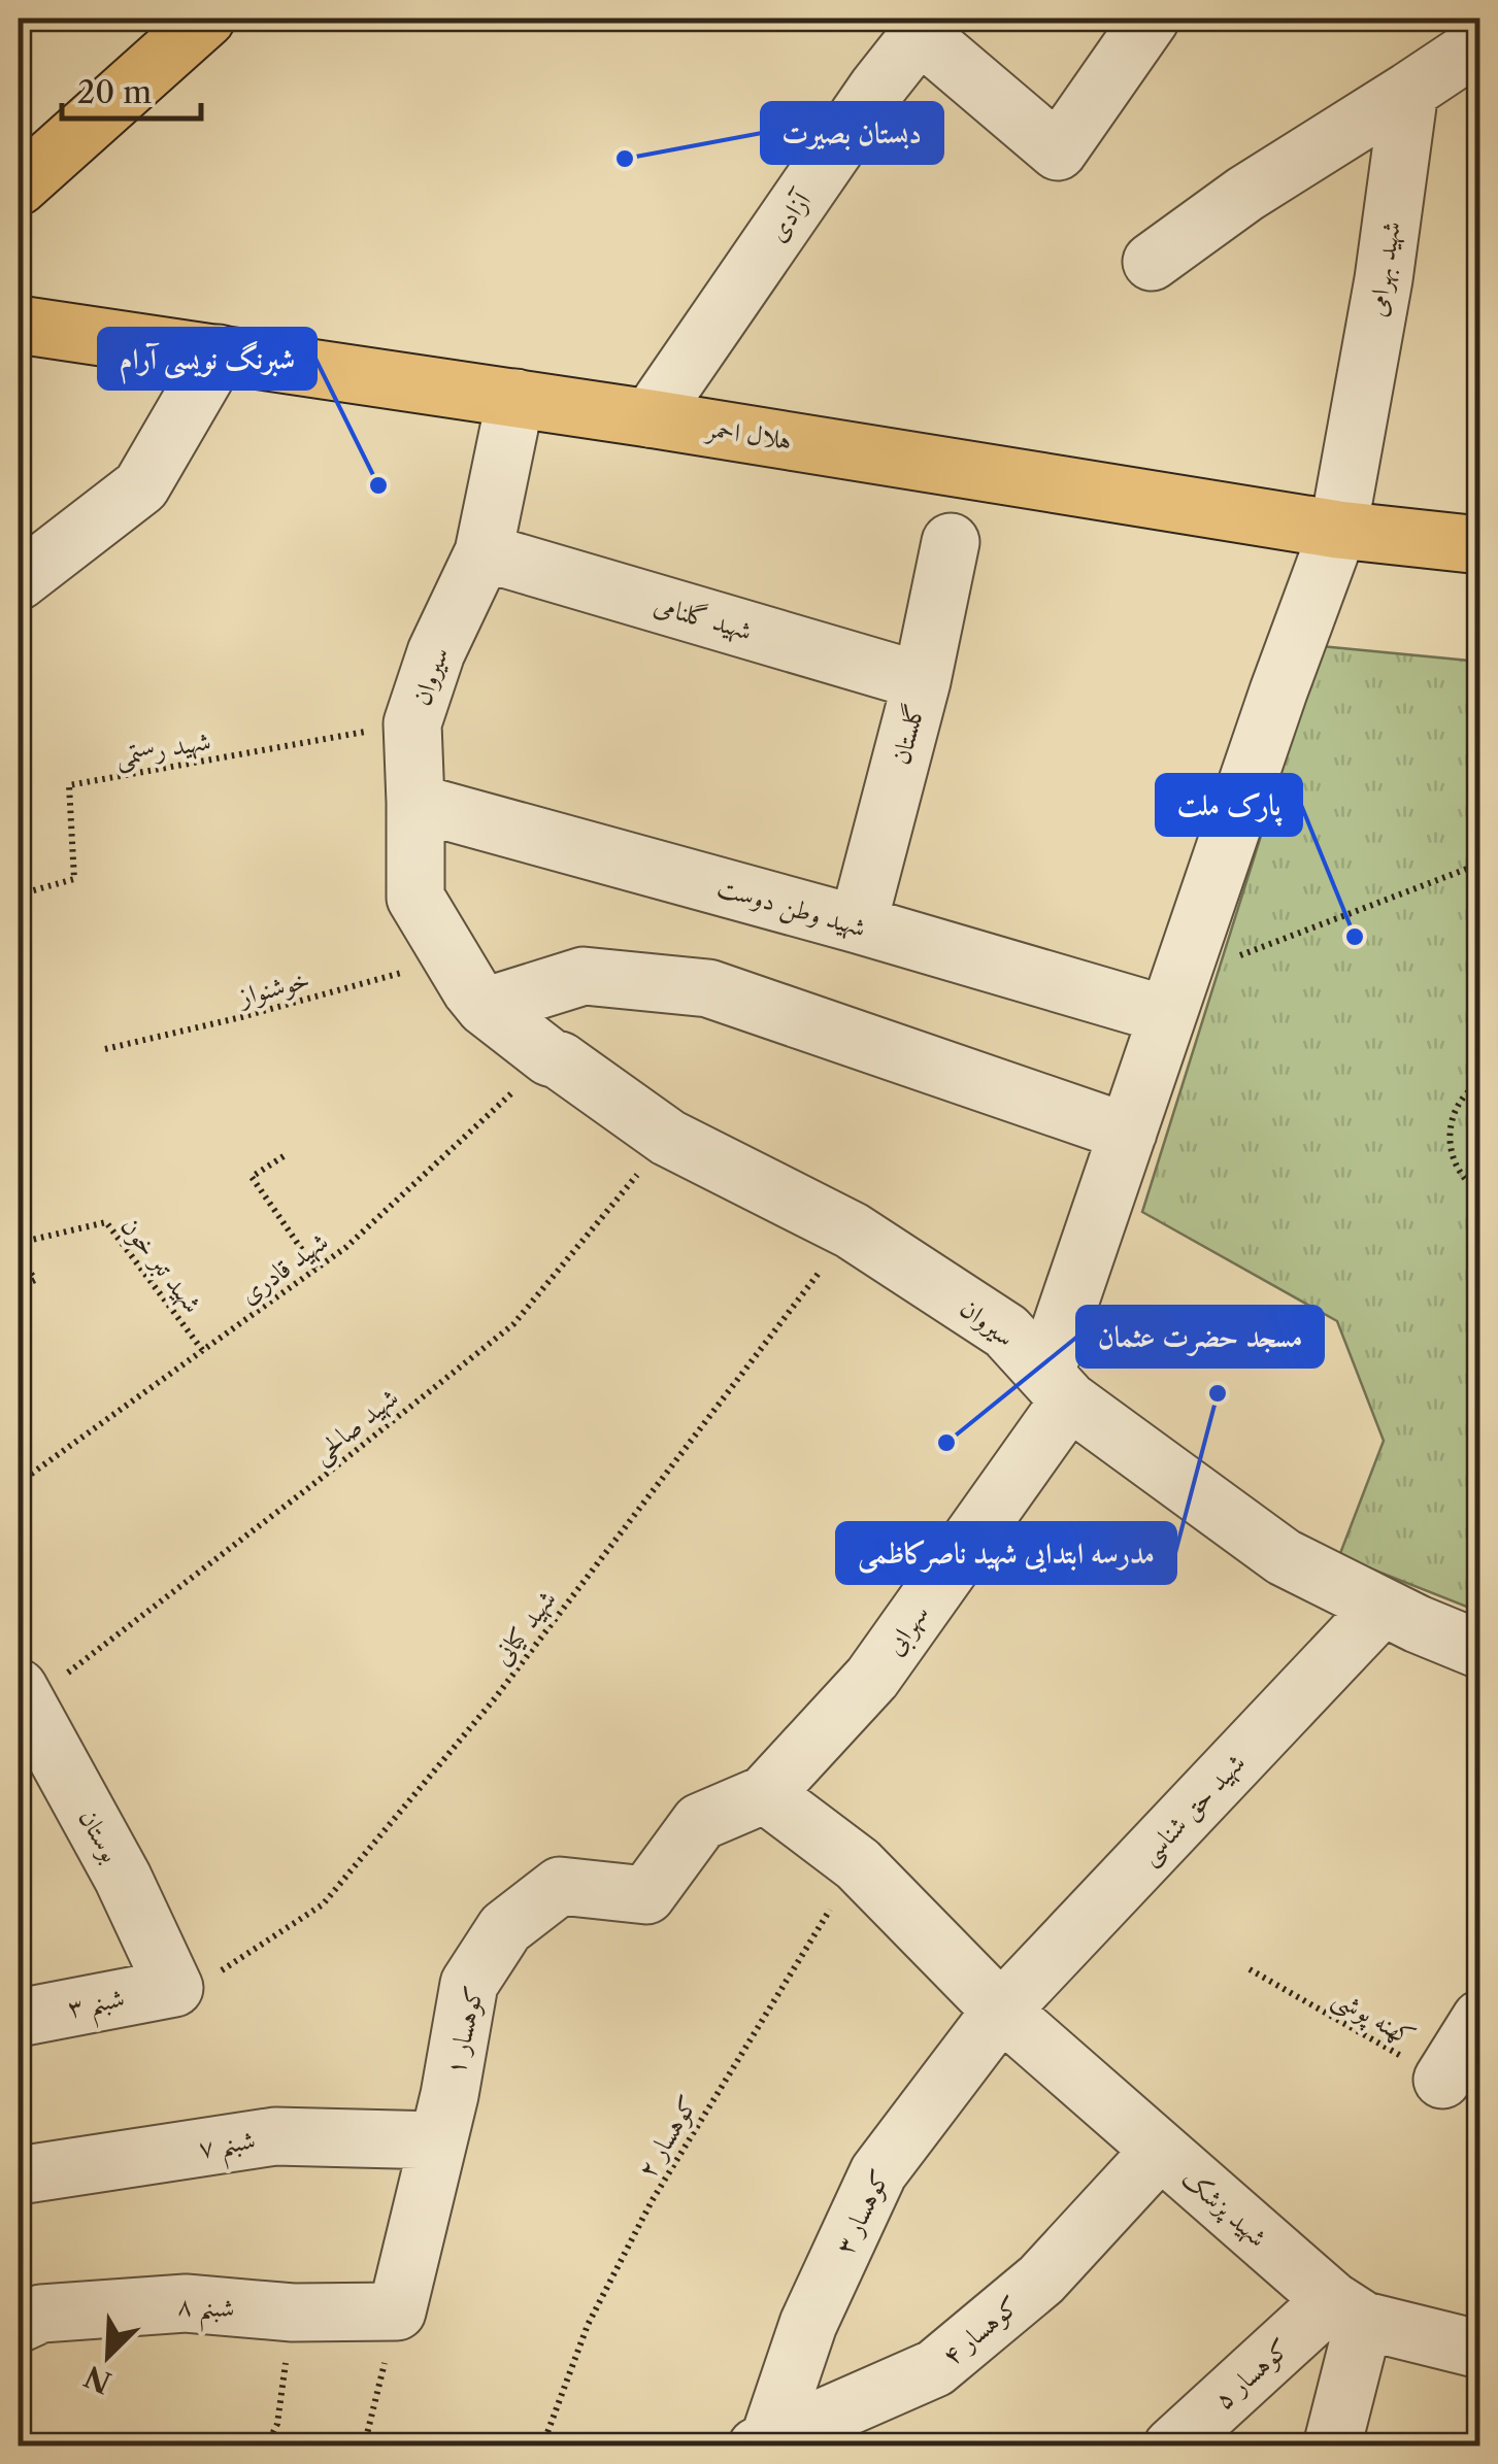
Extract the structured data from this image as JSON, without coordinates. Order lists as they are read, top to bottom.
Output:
{
  "streets": {
    "main road": ["هلال احمر"],
    "street": [
      "آزادی",
      "شهید بهرامی",
      "شهید گلنامی",
      "سیروان",
      "گلستان",
      "شهید وطن دوست",
      "سهرابی",
      "شهید حق شناسی",
      "بوستان",
      "شبنم ۳",
      "کوهسار ۱",
      "شبنم ۷",
      "شهید پزشک",
      "کوهسار ۳",
      "شبنم ۸",
      "کوهسار ۴",
      "کوهسار ۵"
    ],
    "path": [
      "شهید رستمی",
      "خوشنواز",
      "شهید تبر خون",
      "شهید قادری",
      "شهید صالحی",
      "شهید کیانی",
      "کهنه پوشی",
      "کوهسار ۲"
    ]
  },
  "crossings": [
    ["آزادی", "هلال احمر"],
    ["شهید بهرامی", "هلال احمر"],
    ["شهید بهرامی", "سهرابی"],
    ["هلال احمر", "سیروان"],
    ["شهید گلنامی", "سیروان"],
    ["شهید گلنامی", "گلستان"],
    ["سیروان", "شهید رستمی"],
    ["سیروان", "شهید وطن دوست"],
    ["سیروان", "خوشنواز"],
    ["سیروان", "شهید قادری"],
    ["سیروان", "شهید صالحی"],
    ["سیروان", "شهید کیانی"],
    ["سیروان", "سهرابی"],
    ["سیروان", "شهید حق شناسی"],
    ["گلستان", "شهید وطن دوست"],
    ["شهید وطن دوست", "سهرابی"],
    ["شهید تبر خون", "شهید قادری"],
    ["شهید صالحی", "بوستان"],
    ["شهید کیانی", "بوستان"],
    ["شهید کیانی", "شبنم ۳"],
    ["سهرابی", "کوهسار ۱"],
    ["سهرابی", "شهید پزشک"],
    ["شهید حق شناسی", "شهید پزشک"],
    ["شهید حق شناسی", "کوهسار ۳"],
    ["بوستان", "شبنم ۳"],
    ["کوهسار ۱", "شبنم ۷"],
    ["کوهسار ۱", "شهید پزشک"],
    ["کوهسار ۱", "شبنم ۸"],
    ["کوهسار ۲", "شهید پزشک"],
    ["شهید پزشک", "کوهسار ۳"],
    ["شهید پزشک", "کوهسار ۴"],
    ["شهید پزشک", "کوهسار ۵"],
    ["کوهسار ۳", "کوهسار ۴"]
  ],
  "places": [
    "دبستان بصیرت",
    "شبرنگ نویسی آرام",
    "پارک ملت",
    "مدرسه ابتدایی شهید ناصرکاظمی",
    "مسجد حضرت عثمان"
  ],
  "scale_bar": "20 m",
  "north": "bottom left"
}
